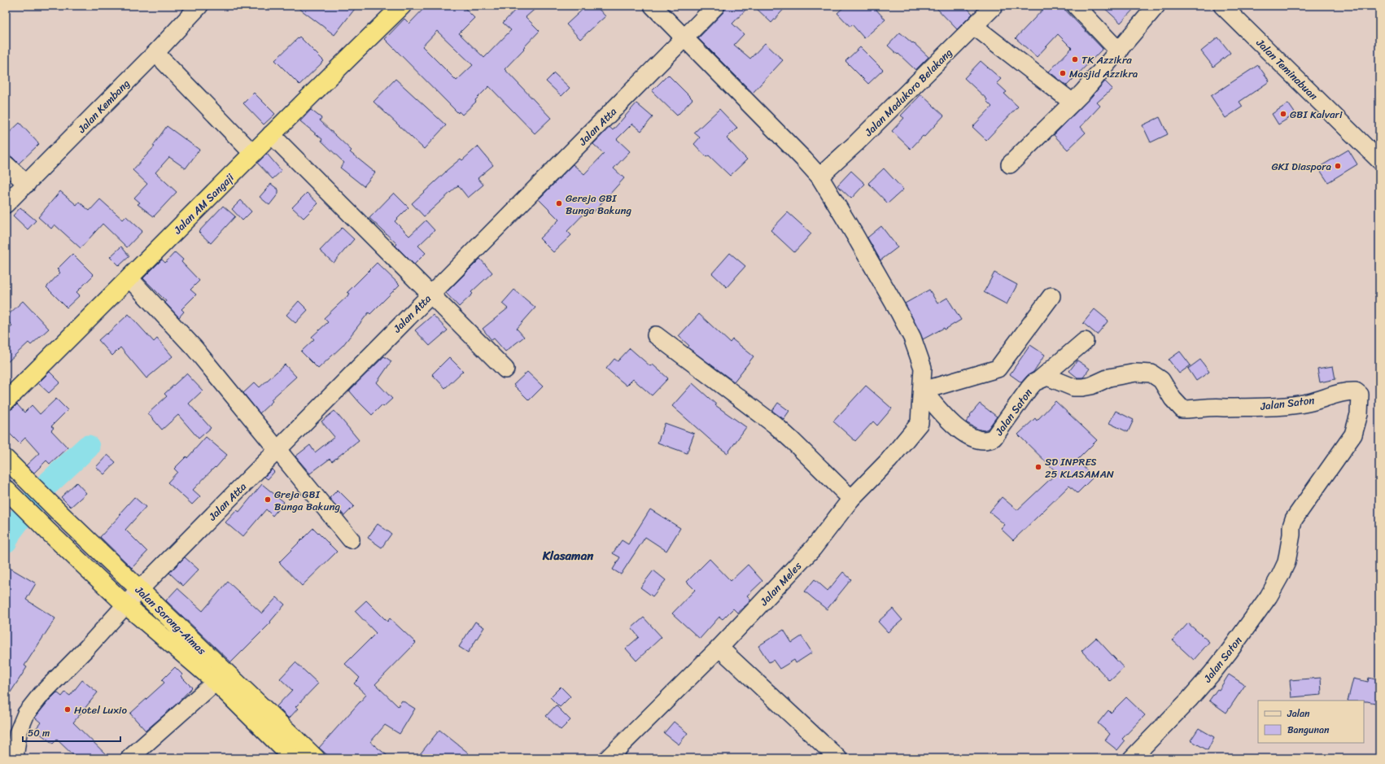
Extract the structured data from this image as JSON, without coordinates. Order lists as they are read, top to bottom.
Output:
{
  "streets": {
    "highway": ["Jalan AM Sangaji", "Jalan Sorong-Aimas"],
    "street": [
      "Jalan Teminabuan",
      "Jalan Madukoro Belakang",
      "Jalan Kembang",
      "Jalan Atta",
      "Jalan Saton",
      "Jalan Meles"
    ]
  },
  "crossings": [
    ["Jalan Madukoro Belakang", "Jalan Meles"],
    ["Jalan Atta", "Jalan Sorong-Aimas"],
    ["Jalan Saton", "Jalan Meles"]
  ],
  "districts": ["Klasaman"],
  "places": [
    "TK Azzikra",
    "Masjid Azzikra",
    "GBI Kalvari",
    "GKI Diaspora",
    "Gereja GBI Bunga Bakung",
    "SD INPRES 25 KLASAMAN",
    "Greja GBI Bunga Bakung",
    "Hotel Luxio"
  ],
  "legend": ["Jalan", "Bangunan"],
  "scale_bar": "50 m"
}
